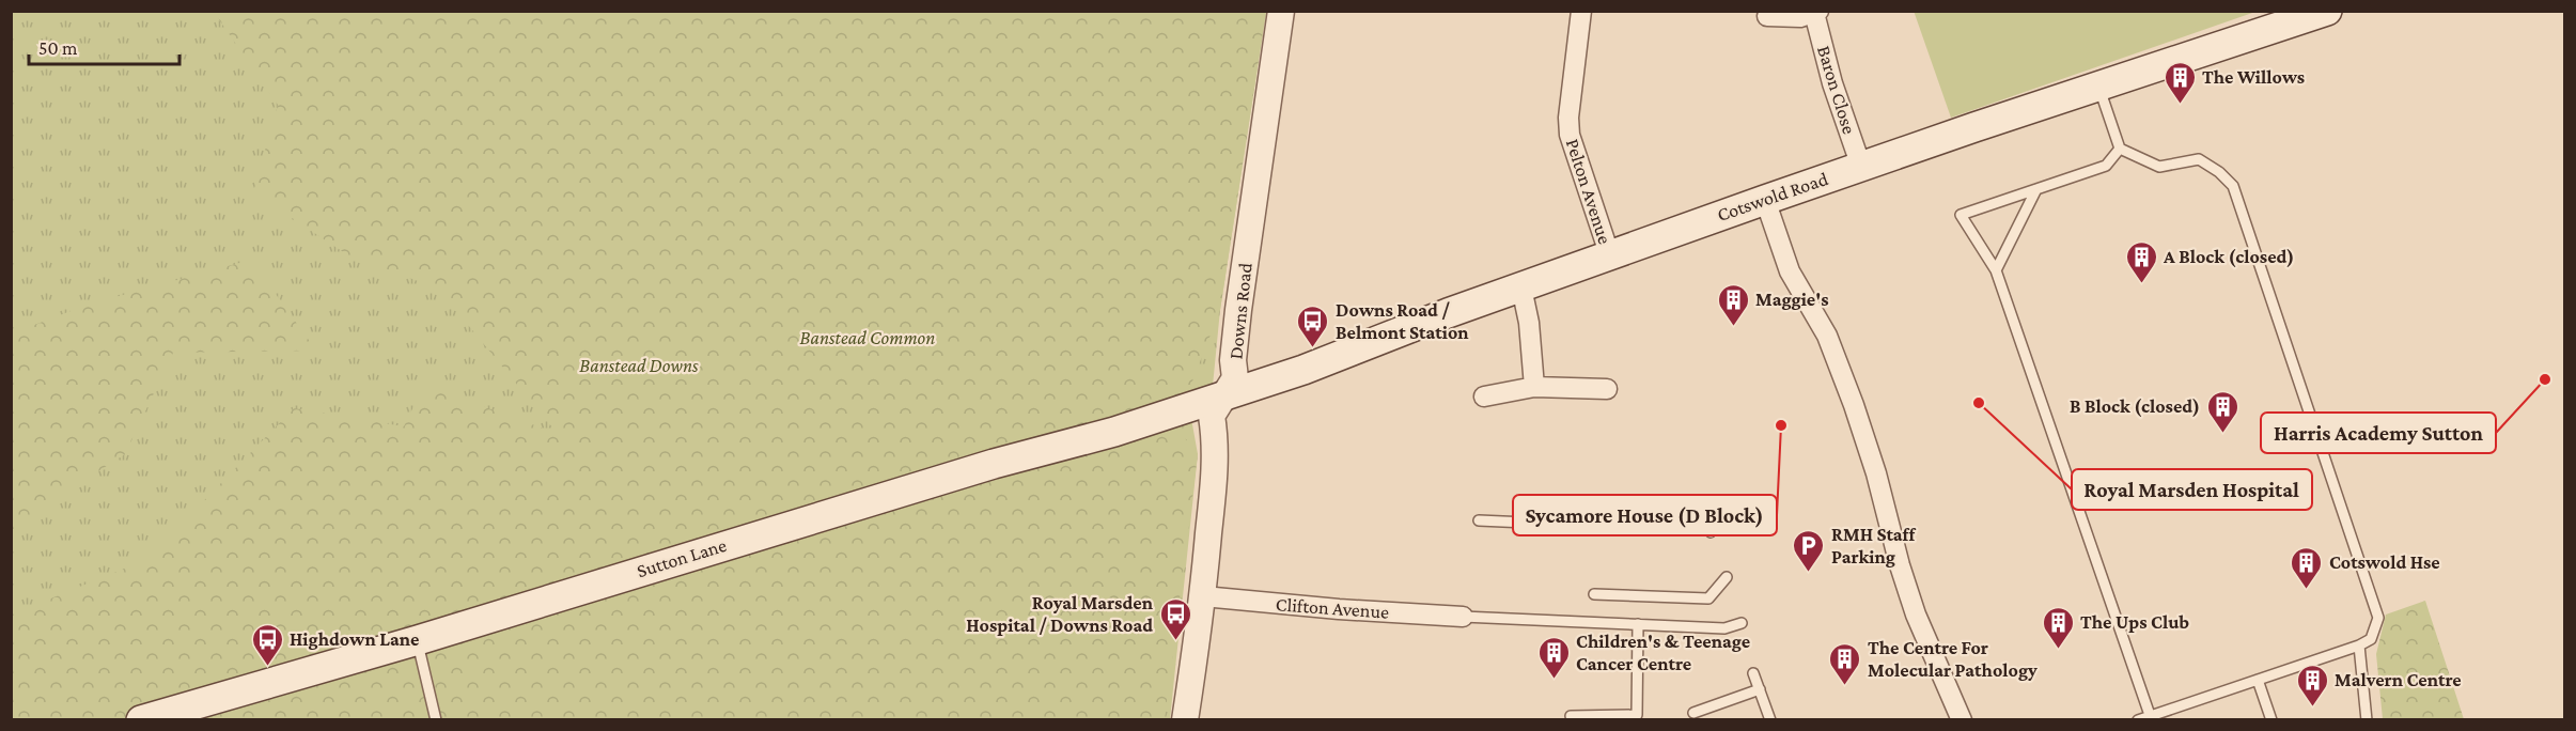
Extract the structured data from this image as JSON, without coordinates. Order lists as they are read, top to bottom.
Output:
{
  "streets": {
    "main road": ["Cotswold Road", "Sutton Lane"],
    "street": [
      "Baron Close",
      "Pelton Avenue",
      "Downs Road",
      "Clifton Avenue"
    ]
  },
  "crossings": [
    ["Baron Close", "Cotswold Road"],
    ["Pelton Avenue", "Cotswold Road"],
    ["Cotswold Road", "Downs Road"],
    ["Cotswold Road", "Sutton Lane"],
    ["Downs Road", "Sutton Lane"],
    ["Downs Road", "Clifton Avenue"]
  ],
  "parks": ["Banstead Common", "Banstead Downs"],
  "places": {
    "building": [
      "The Willows",
      "A Block (closed)",
      "Maggie's",
      "B Block (closed)",
      "Cotswold Hse",
      "The Ups Club",
      "Children's & Teenage Cancer Centre",
      "The Centre For Molecular Pathology",
      "Malvern Centre"
    ],
    "bus stop": ["Downs Road / Belmont Station", "Royal Marsden Hospital / Downs Road", "Highdown Lane"],
    "other": ["Harris Academy Sutton", "Royal Marsden Hospital", "Sycamore House (D Block)"],
    "parking": ["RMH Staff Parking"]
  },
  "scale_bar": "50 m"
}
